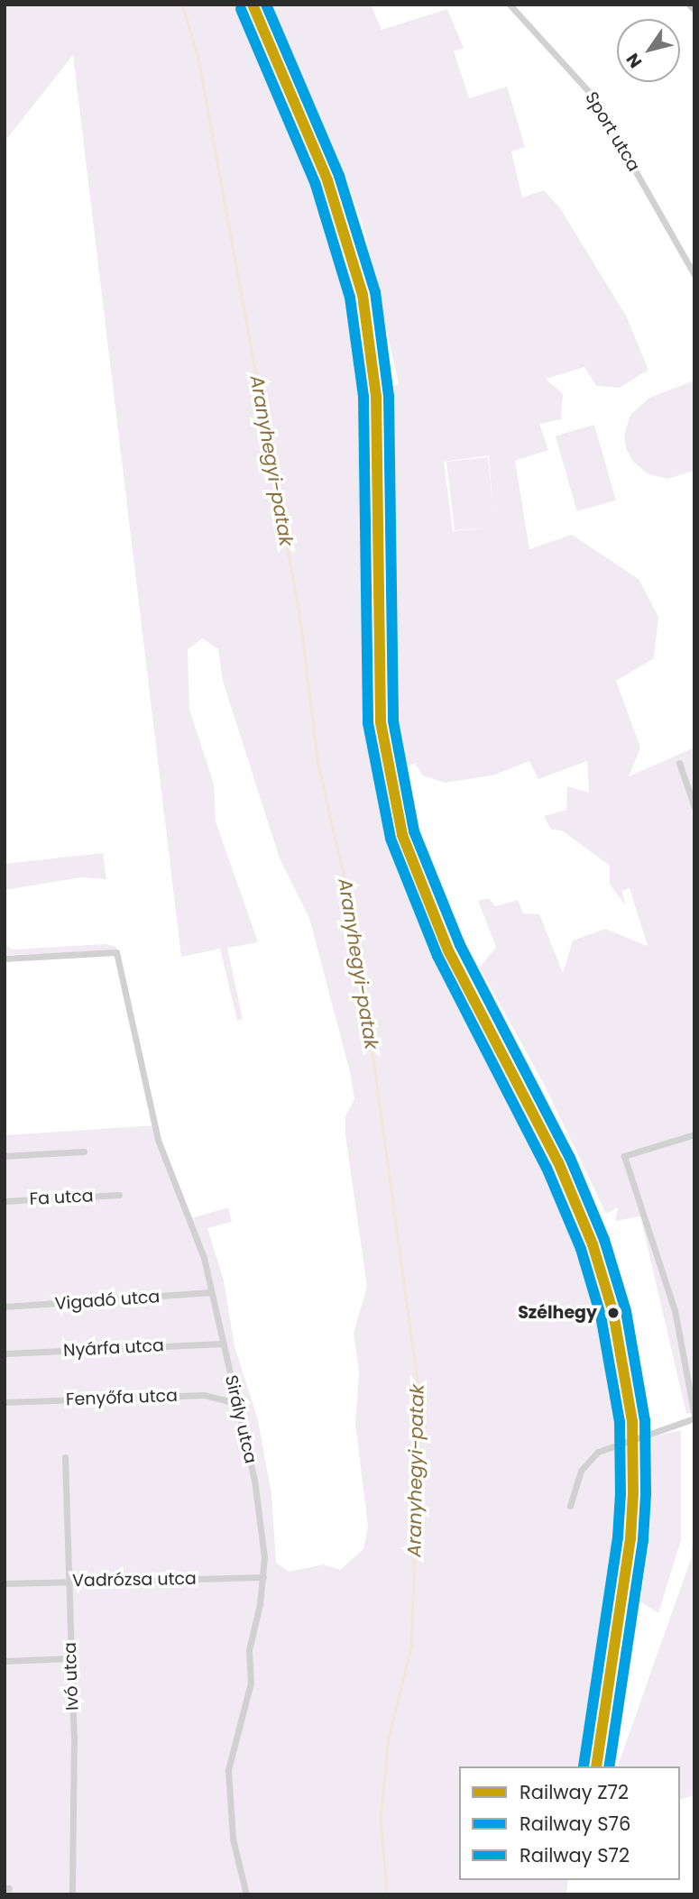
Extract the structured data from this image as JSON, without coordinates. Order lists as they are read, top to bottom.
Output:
{
  "streets": {
    "street": [
      "Sport utca",
      "Fa utca",
      "Vigadó utca",
      "Nyárfa utca",
      "Fenyőfa utca",
      "Sirály utca",
      "Vadrózsa utca",
      "Ivó utca"
    ]
  },
  "crossings": [
    ["Vigadó utca", "Sirály utca"],
    ["Nyárfa utca", "Sirály utca"],
    ["Fenyőfa utca", "Sirály utca"],
    ["Sirály utca", "Vadrózsa utca"],
    ["Vadrózsa utca", "Ivó utca"]
  ],
  "water": ["Aranyhegyi-patak"],
  "places": ["Szélhegy"],
  "lines": ["rail line Z72", "rail line S72", "rail line S76"],
  "legend": ["Railway Z72", "Railway S76", "Railway S72"],
  "north": "bottom left"
}
